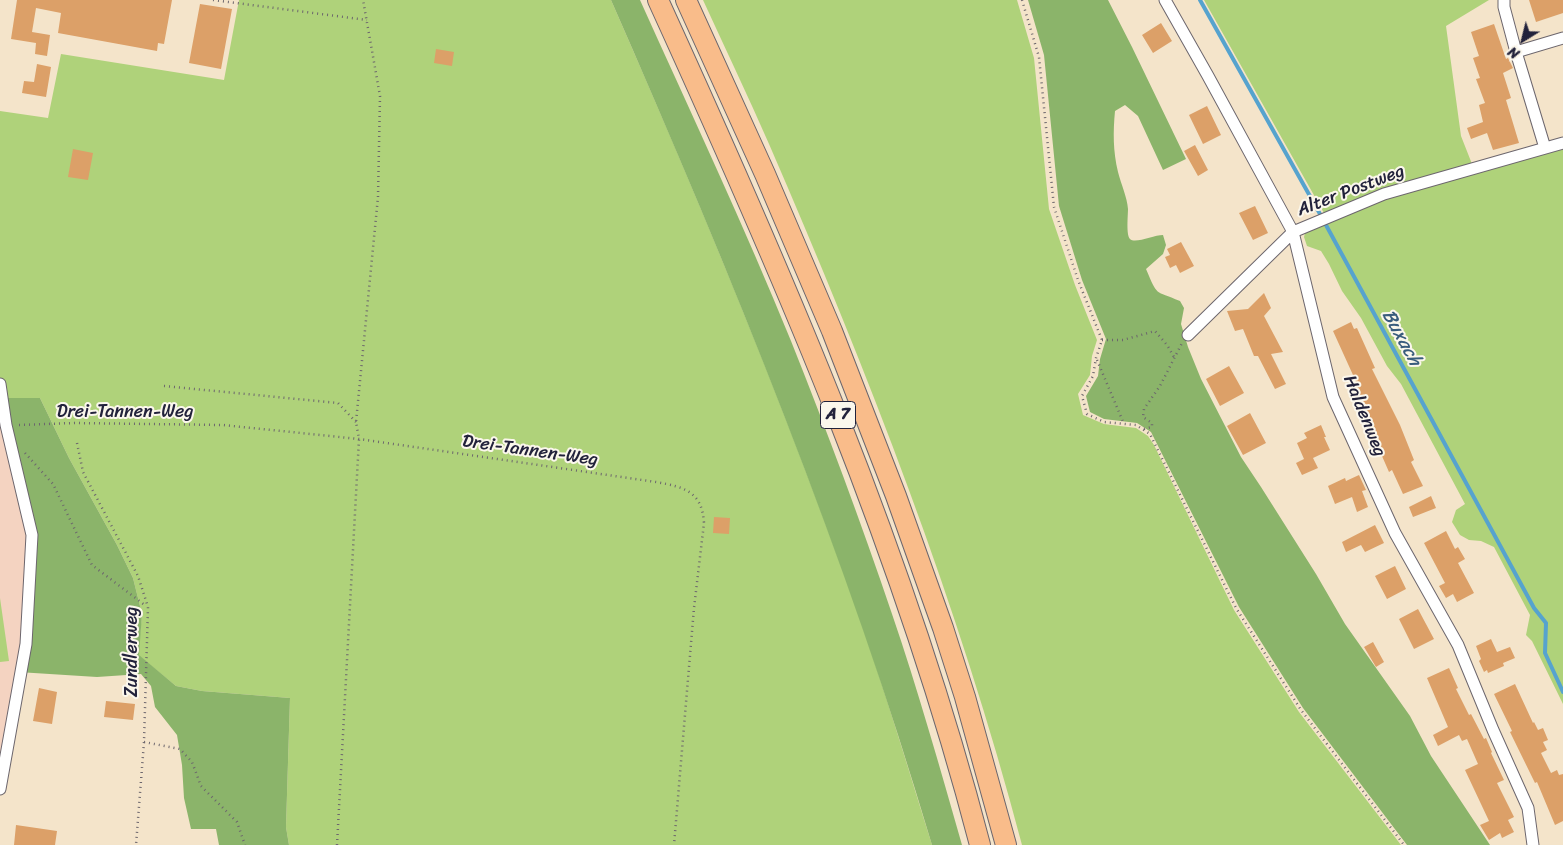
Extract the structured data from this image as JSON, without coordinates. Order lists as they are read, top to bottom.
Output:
{
  "streets": {
    "highway": ["A 7"],
    "street": ["Alter Postweg", "Haldenweg"],
    "path": ["Drei-Tannen-Weg", "Zundlerweg"]
  },
  "crossings": [
    ["Alter Postweg", "Haldenweg"]
  ],
  "water": ["Buxach"],
  "north": "bottom left"
}
